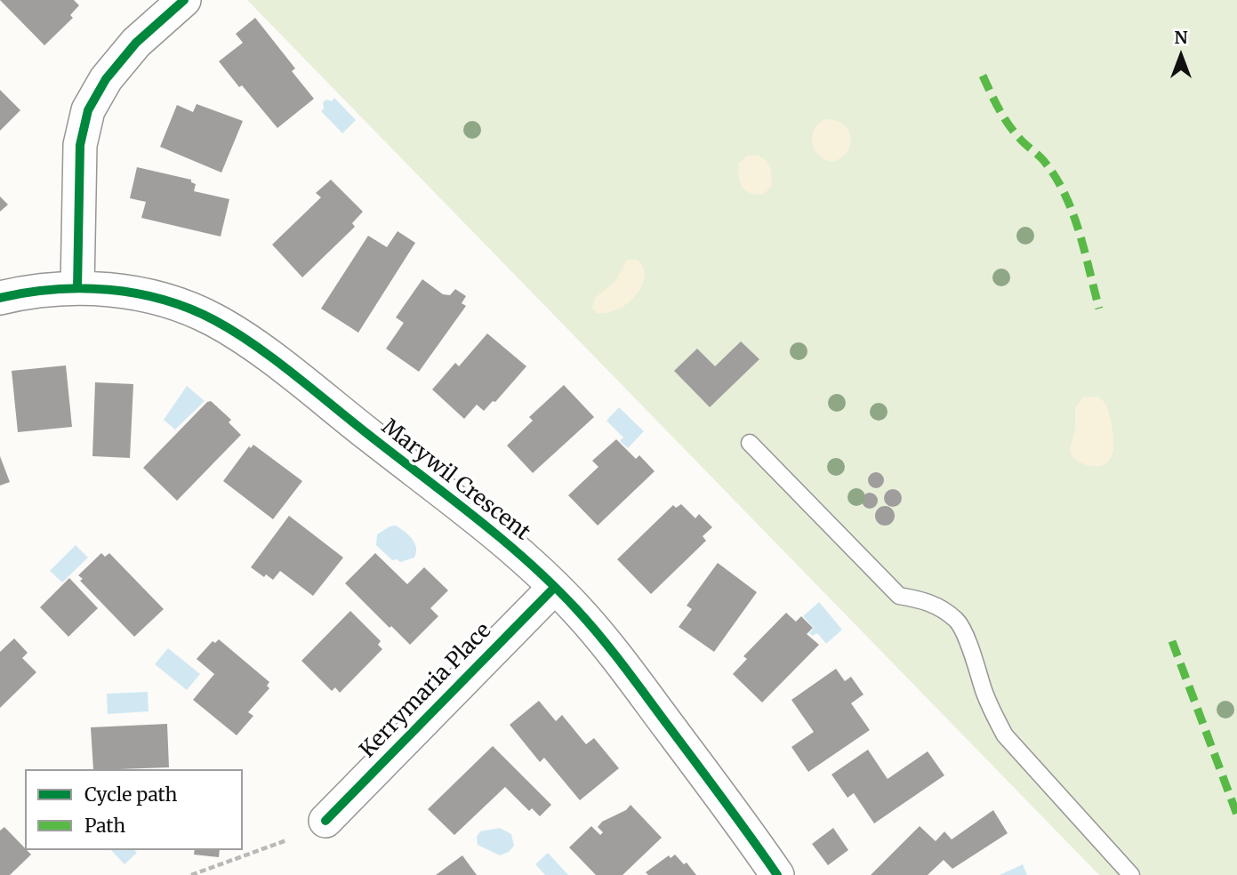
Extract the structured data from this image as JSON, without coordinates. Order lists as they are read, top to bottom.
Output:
{
  "streets": {
    "street": ["Marywil Crescent", "Kerrymaria Place"]
  },
  "crossings": [
    ["Marywil Crescent", "Kerrymaria Place"]
  ],
  "legend": ["Cycle path", "Path"],
  "north": "top"
}
